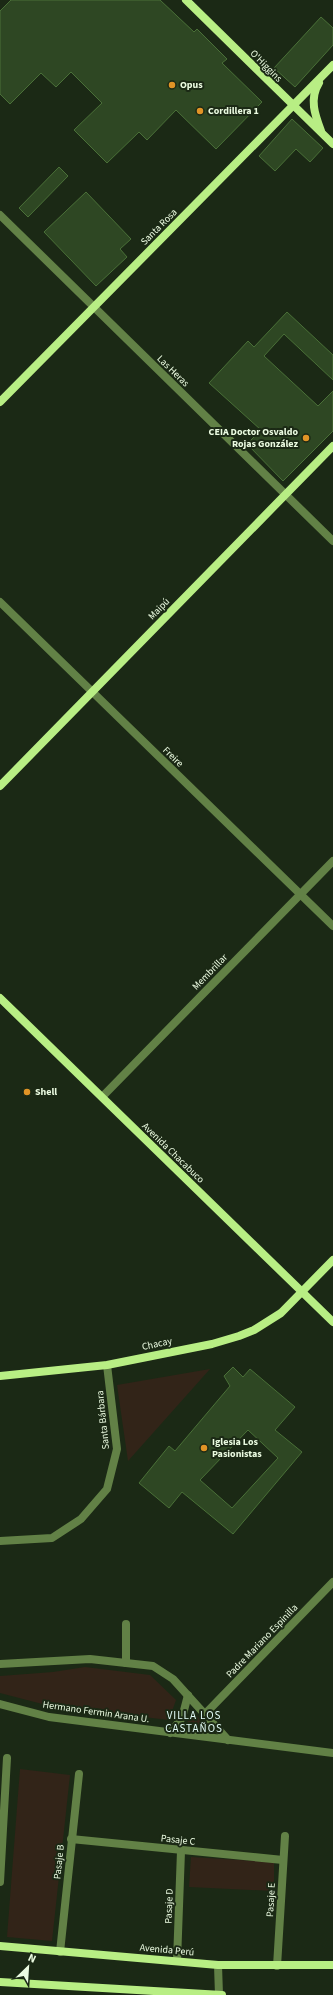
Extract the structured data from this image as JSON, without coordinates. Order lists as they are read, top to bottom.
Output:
{
  "streets": {
    "main road": [
      "O'Higgins",
      "Santa Rosa",
      "Maipú",
      "Avenida Chacabuco",
      "Chacay",
      "Avenida Perú"
    ],
    "street": [
      "Las Heras",
      "Freire",
      "Membrillar",
      "Santa Bárbara",
      "Padre Mariano Espinilla",
      "Hermano Fermin Arana U.",
      "Pasaje C",
      "Pasaje B",
      "Pasaje E",
      "Pasaje D"
    ]
  },
  "crossings": [
    ["O'Higgins", "Santa Rosa"],
    ["Santa Rosa", "Las Heras"],
    ["Las Heras", "Maipú"],
    ["Maipú", "Freire"],
    ["Freire", "Membrillar"],
    ["Membrillar", "Avenida Chacabuco"],
    ["Avenida Chacabuco", "Chacay"],
    ["Chacay", "Santa Bárbara"],
    ["Pasaje C", "Pasaje B"],
    ["Pasaje C", "Pasaje E"],
    ["Pasaje C", "Pasaje D"],
    ["Pasaje B", "Avenida Perú"],
    ["Pasaje E", "Avenida Perú"],
    ["Pasaje D", "Avenida Perú"]
  ],
  "districts": ["VILLA LOS CASTAÑOS"],
  "places": [
    "Opus",
    "Cordillera 1",
    "CEIA Doctor Osvaldo Rojas González",
    "Shell",
    "Iglesia Los Pasionistas"
  ],
  "north": "top right"
}
